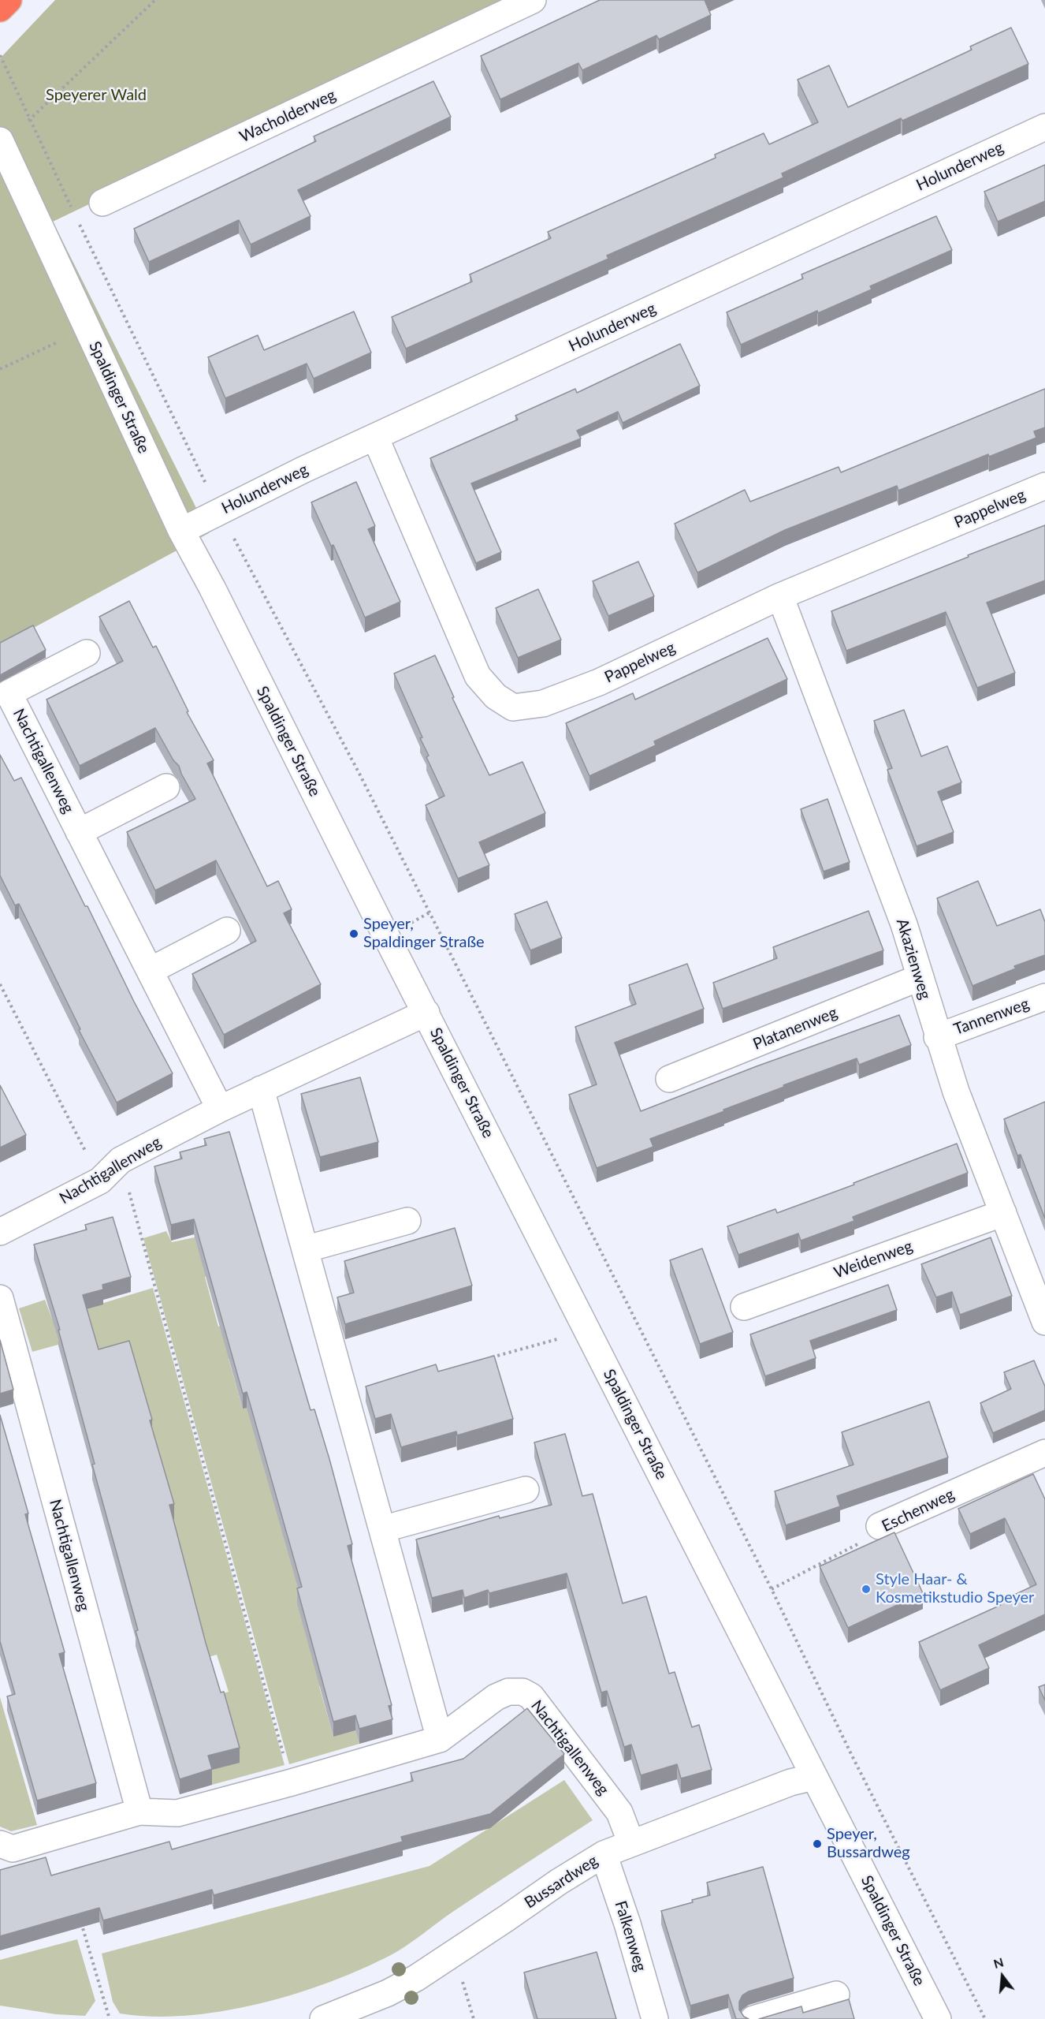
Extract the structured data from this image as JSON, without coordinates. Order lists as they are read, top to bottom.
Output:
{
  "streets": {
    "street": [
      "Wacholderweg",
      "Holunderweg",
      "Spaldinger Straße",
      "Pappelweg",
      "Nachtigallenweg",
      "Akazienweg",
      "Tannenweg",
      "Platanenweg",
      "Weidenweg",
      "Eschenweg",
      "Bussardweg",
      "Falkenweg"
    ]
  },
  "crossings": [
    ["Holunderweg", "Spaldinger Straße"],
    ["Holunderweg", "Pappelweg"],
    ["Spaldinger Straße", "Nachtigallenweg"],
    ["Spaldinger Straße", "Bussardweg"],
    ["Pappelweg", "Akazienweg"],
    ["Nachtigallenweg", "Bussardweg"],
    ["Akazienweg", "Tannenweg"],
    ["Akazienweg", "Platanenweg"],
    ["Akazienweg", "Weidenweg"],
    ["Bussardweg", "Falkenweg"]
  ],
  "parks": ["Speyerer Wald"],
  "places": ["Speyer, Spaldinger Straße", "Style Haar- & Kosmetikstudio Speyer", "Speyer, Bussardweg"],
  "north": "top"
}
